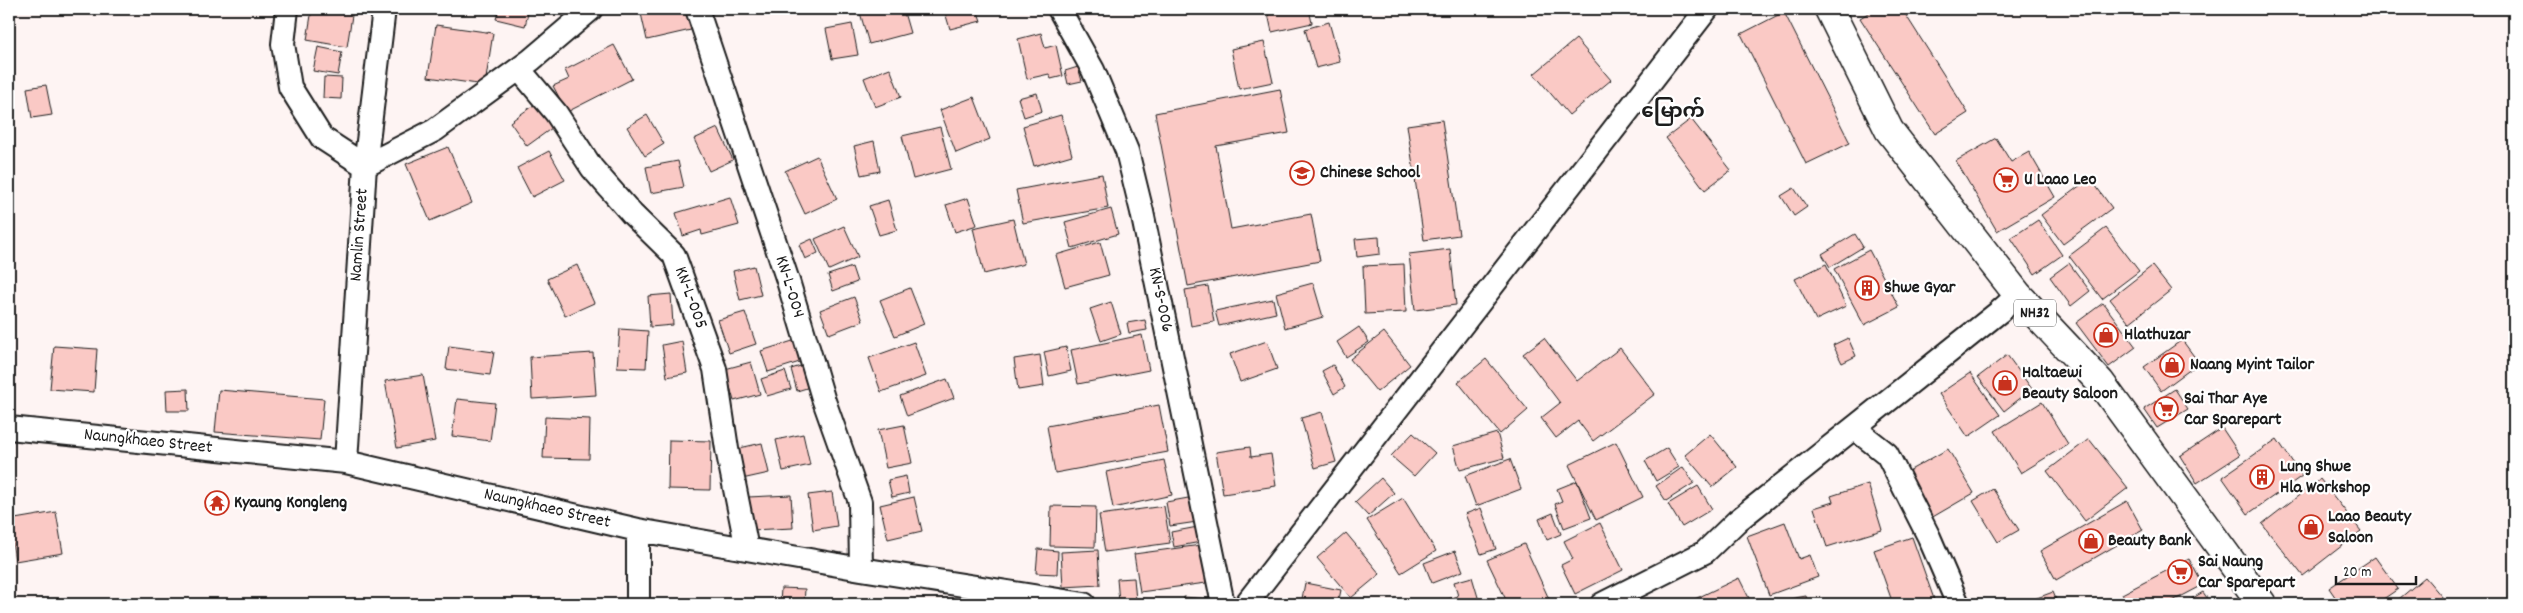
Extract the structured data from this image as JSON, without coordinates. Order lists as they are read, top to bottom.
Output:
{
  "streets": {
    "highway": ["NH32"],
    "street": [
      "Namlin Street",
      "KN-L-004",
      "KN-L-005",
      "KN-S-006",
      "Naungkhaeo Street"
    ]
  },
  "crossings": [
    ["Namlin Street", "Naungkhaeo Street"],
    ["KN-L-004", "Naungkhaeo Street"],
    ["KN-L-005", "Naungkhaeo Street"]
  ],
  "districts": ["မြောက်"],
  "places": {
    "school or university": ["Chinese School"],
    "supermarket": ["U Laao Leo", "Sai Thar Aye Car Sparepart", "Sai Naung Car Sparepart"],
    "building": ["Shwe Gyar", "Lung Shwe Hla Workshop"],
    "shop": [
      "Hlathuzar",
      "Naang Myint Tailor",
      "Haltaewi Beauty Saloon",
      "Laao Beauty Saloon",
      "Beauty Bank"
    ],
    "temple": ["Kyaung Kongleng"]
  },
  "scale_bar": "20 m"
}
